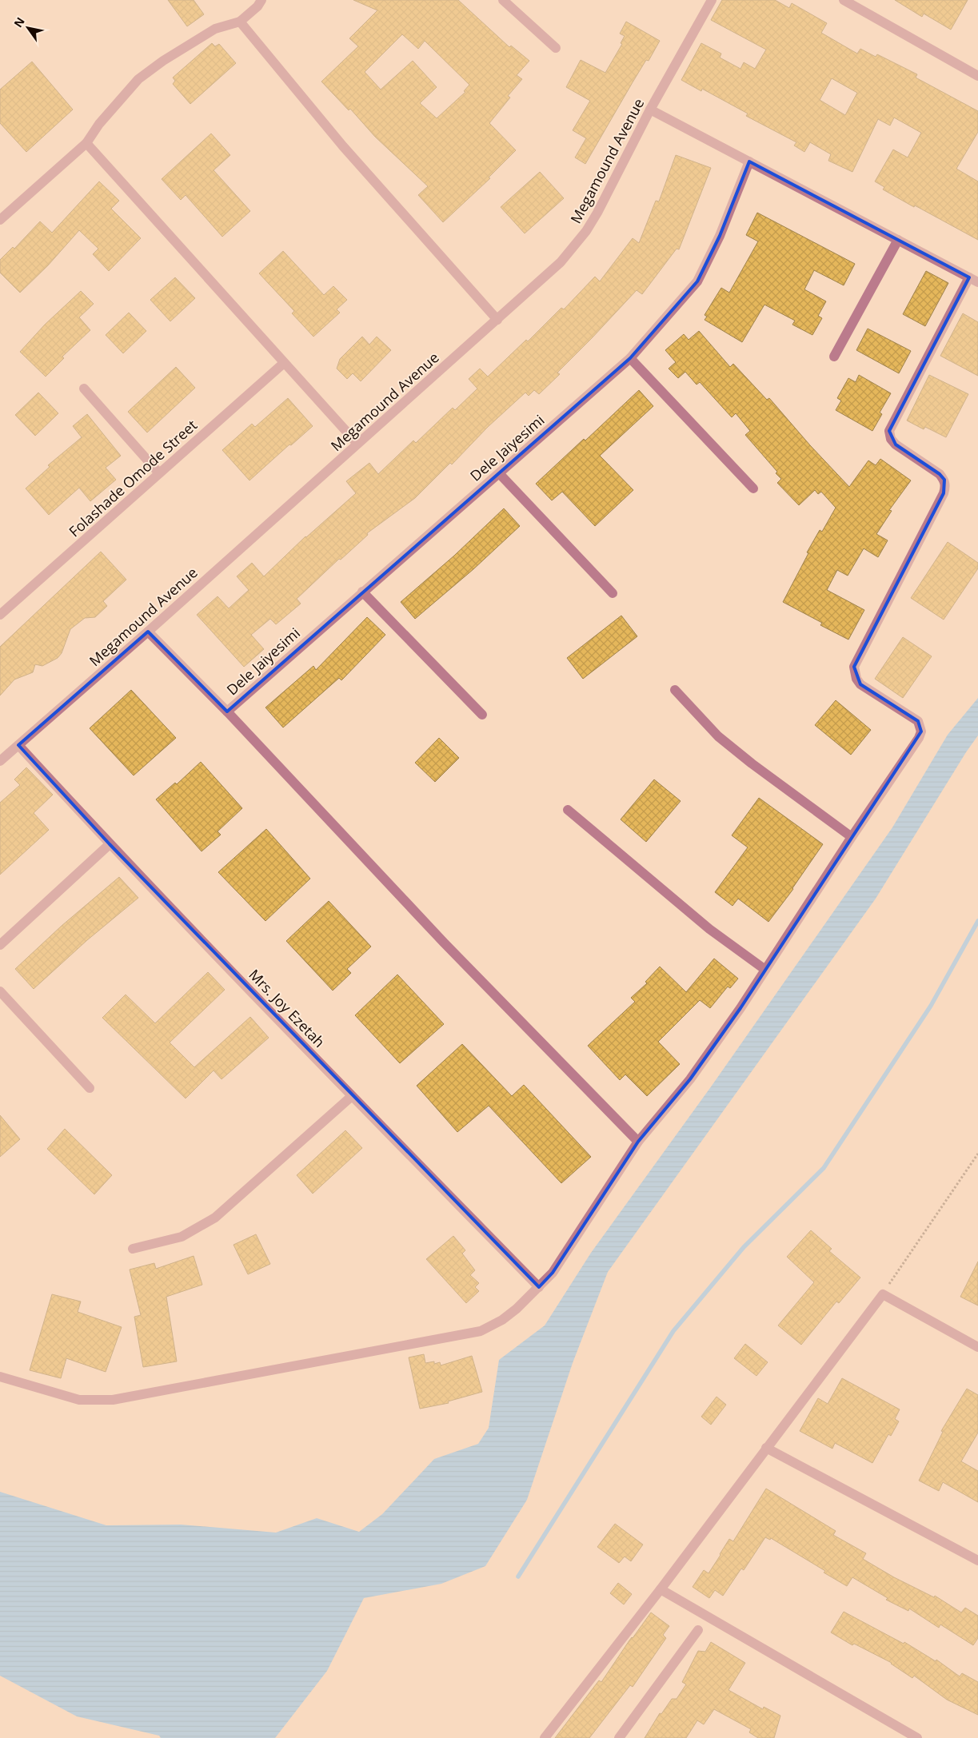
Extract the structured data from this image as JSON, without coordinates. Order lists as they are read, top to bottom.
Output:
{
  "streets": {
    "street": [
      "Megamound Avenue",
      "Dele Jaiyesimi",
      "Folashade Omode Street",
      "Mrs. Joy Ezetah"
    ]
  },
  "crossings": [
    ["Megamound Avenue", "Mrs. Joy Ezetah"]
  ],
  "north": "top left"
}
